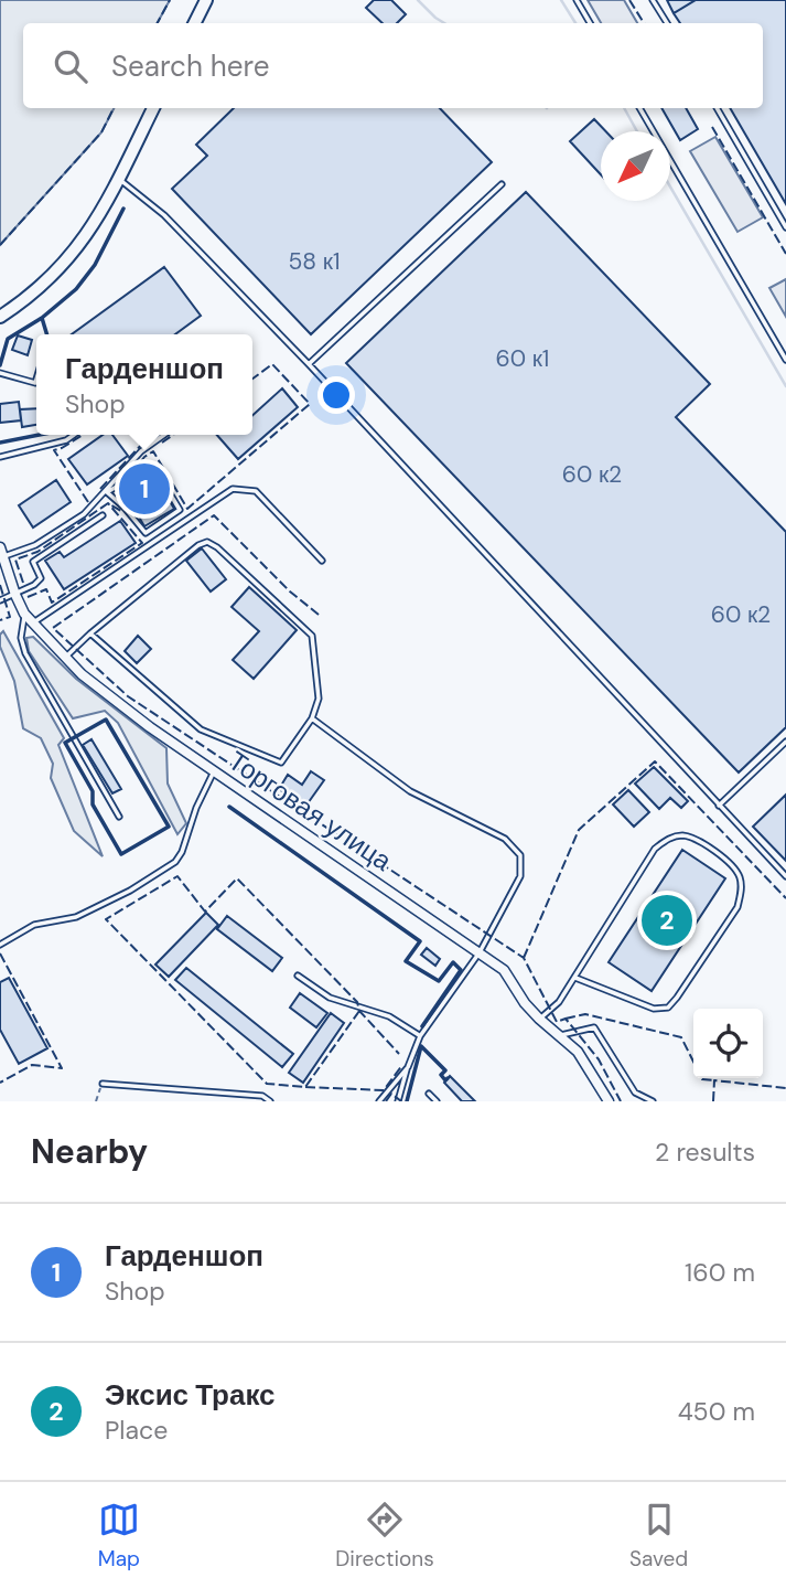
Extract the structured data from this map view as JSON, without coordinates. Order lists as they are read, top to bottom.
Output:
{
  "streets": {
    "street": ["Торговая улица"]
  },
  "house_numbers": [
    "58 к1",
    "60 к1",
    "60 к2",
    "60 к2"
  ],
  "north": "bottom left",
  "page": {
    "search": "Search here",
    "popup": ["Гарденшоп", "Shop"],
    "pins": ["1", "2"],
    "heading": ["Nearby", "2 results"],
    "list": [
      {
        "mark": "1",
        "name": "Гарденшоп",
        "note": "Shop",
        "value": "160 m"
      },
      {
        "mark": "2",
        "name": "Эксис Тракс",
        "note": "Place",
        "value": "450 m"
      }
    ],
    "nav": ["Map", "Directions", "Saved"]
  }
}
